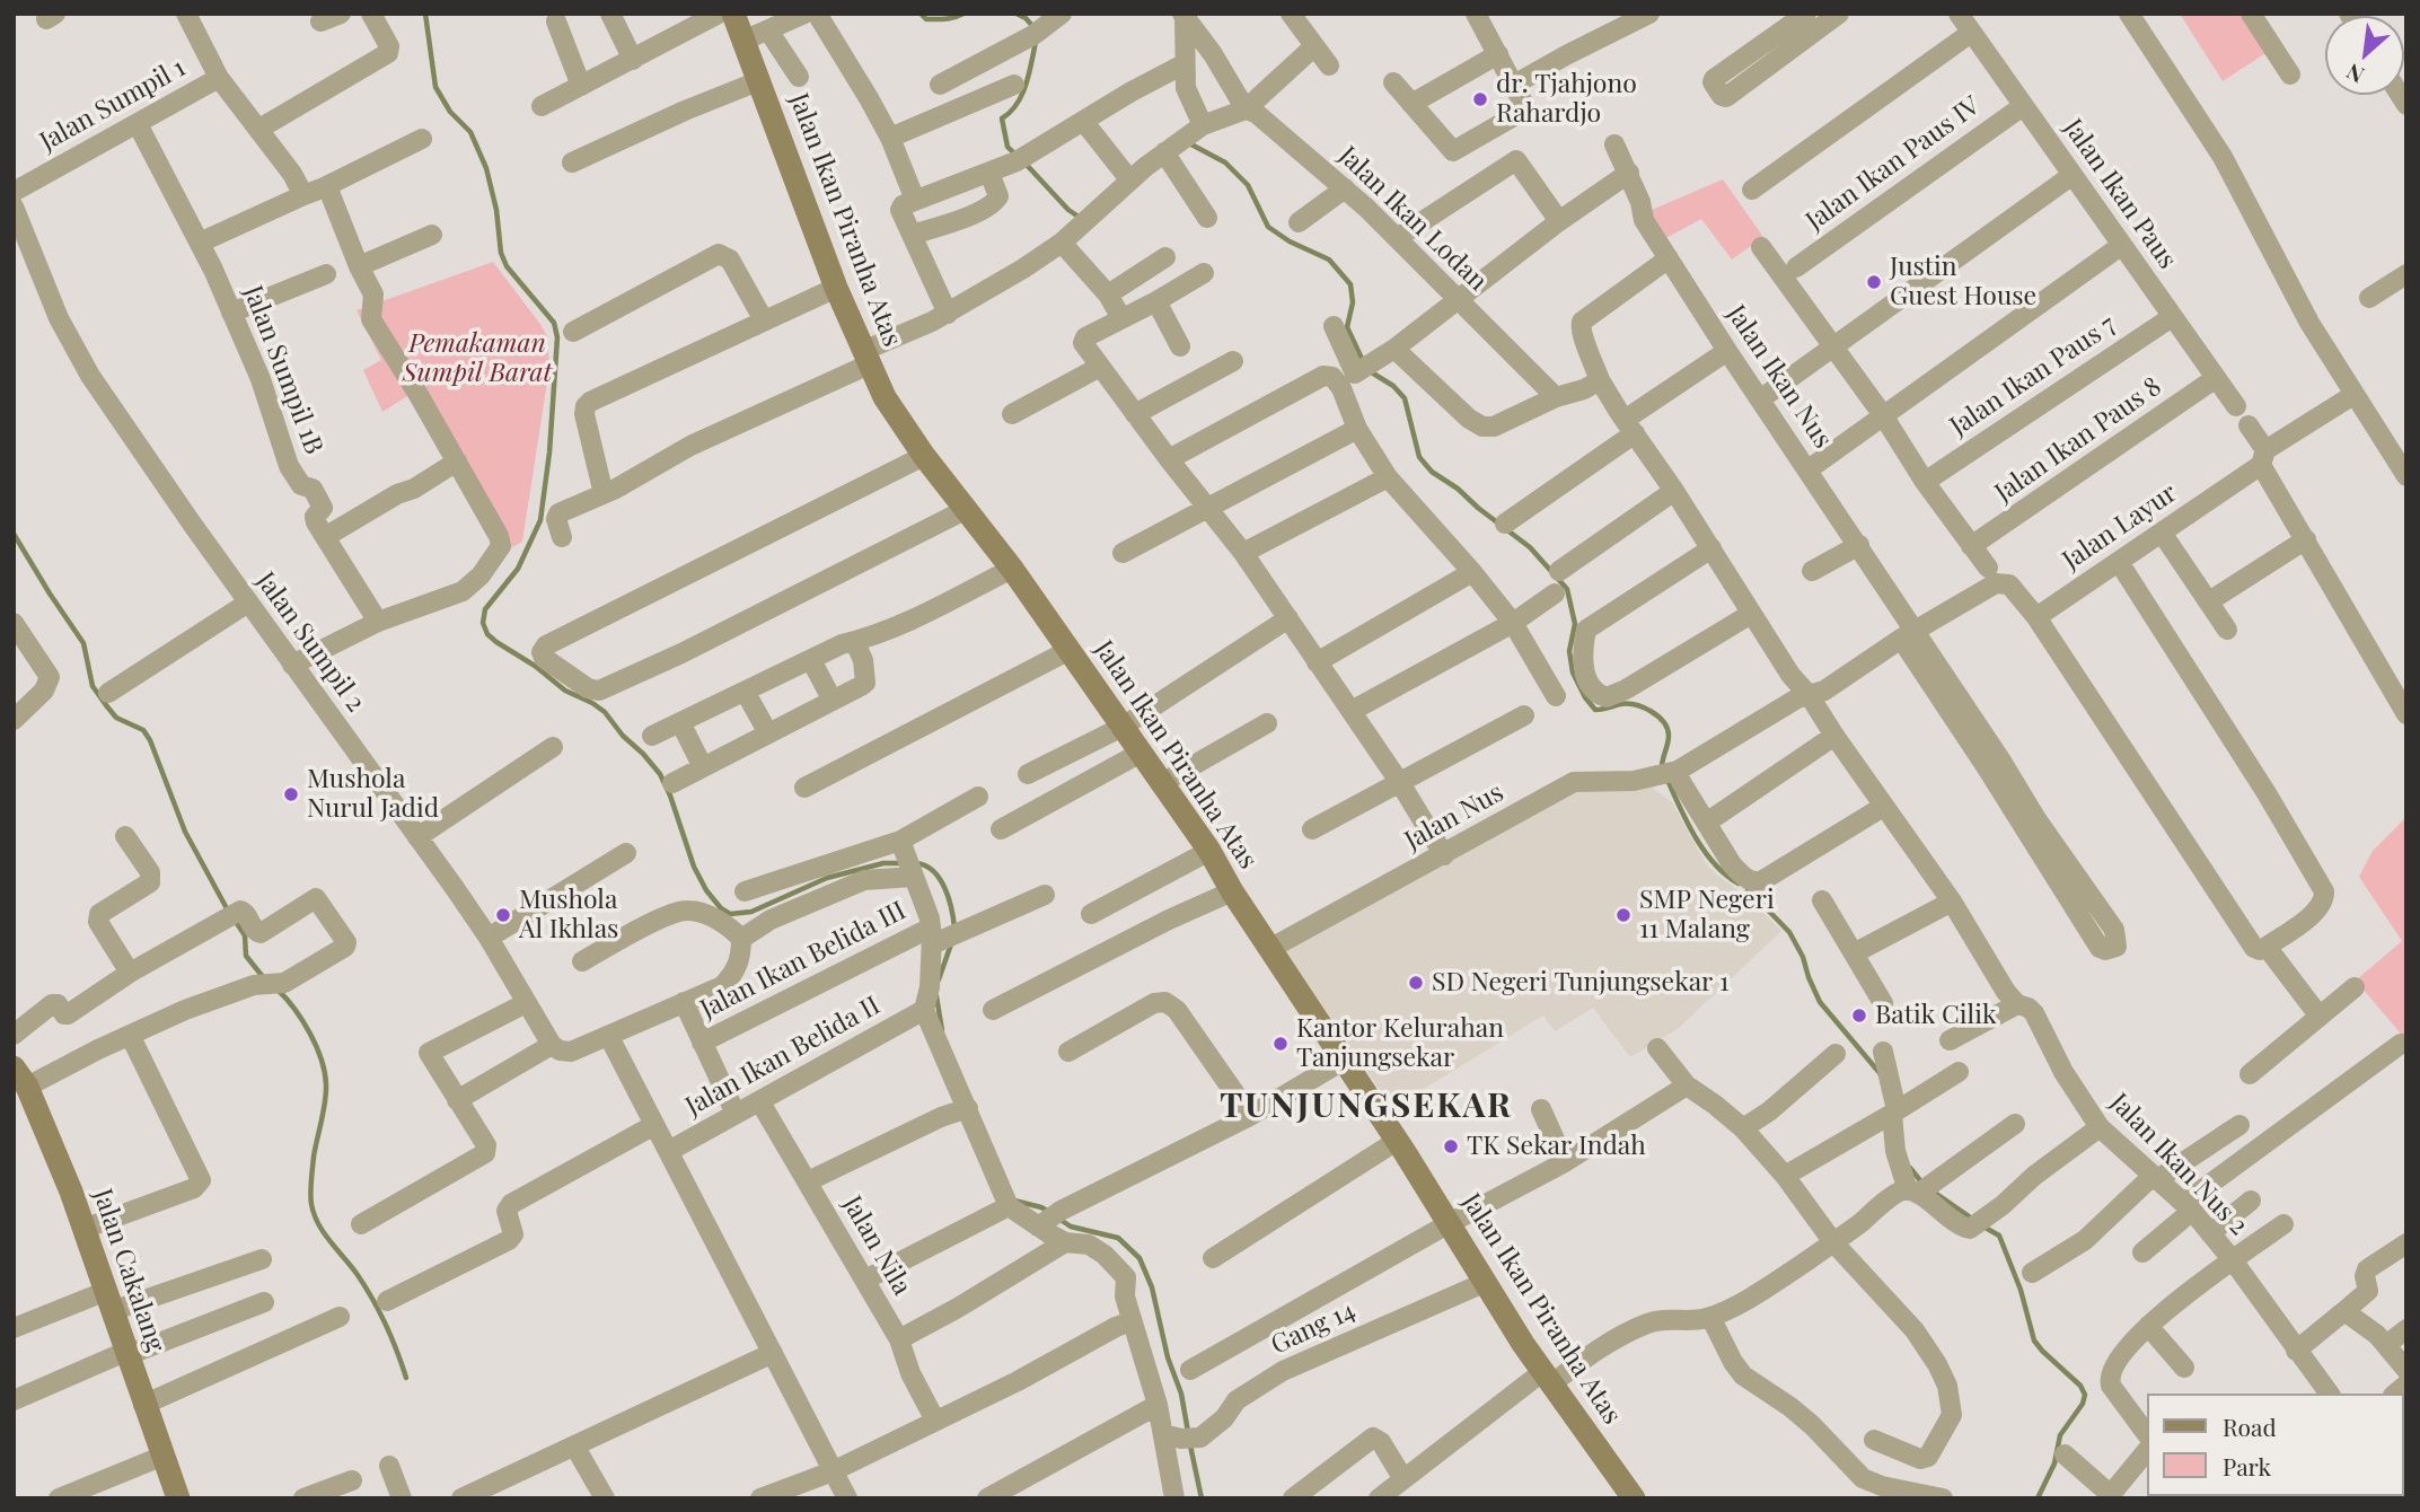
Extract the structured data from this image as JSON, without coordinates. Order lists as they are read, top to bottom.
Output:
{
  "streets": {
    "street": [
      "Jalan Sumpil 1",
      "Jalan Ikan Paus IV",
      "Jalan Ikan Paus",
      "Jalan Ikan Lodan",
      "Jalan Ikan Piranha Atas",
      "Jalan Sumpil 1B",
      "Jalan Ikan Paus 7",
      "Jalan Ikan Nus",
      "Jalan Ikan Paus 8",
      "Jalan Layur",
      "Jalan Sumpil 2",
      "Jalan Nus",
      "Jalan Ikan Belida III",
      "Jalan Ikan Belida II",
      "Jalan Ikan Nus 2",
      "Jalan Nila",
      "Jalan Cakalang",
      "Gang 14"
    ]
  },
  "crossings": [
    ["Jalan Sumpil 1", "Jalan Sumpil 1B"],
    ["Jalan Sumpil 1", "Jalan Sumpil 2"],
    ["Jalan Ikan Paus IV", "Jalan Ikan Paus"],
    ["Jalan Ikan Paus", "Jalan Ikan Paus 7"],
    ["Jalan Ikan Paus", "Jalan Ikan Paus 8"],
    ["Jalan Ikan Piranha Atas", "Jalan Nus"],
    ["Jalan Ikan Piranha Atas", "Gang 14"],
    ["Jalan Ikan Belida II", "Jalan Nila"]
  ],
  "districts": ["TUNJUNGSEKAR"],
  "parks": ["Pemakaman Sumpil Barat"],
  "places": [
    "dr. Tjahjono Rahardjo",
    "Justin Guest House",
    "Mushola Nurul Jadid",
    "Mushola Al Ikhlas",
    "SMP Negeri 11 Malang",
    "SD Negeri Tunjungsekar 1",
    "Batik Cilik",
    "Kantor Kelurahan Tanjungsekar",
    "TK Sekar Indah"
  ],
  "legend": ["Road", "Park"],
  "north": "bottom left"
}
